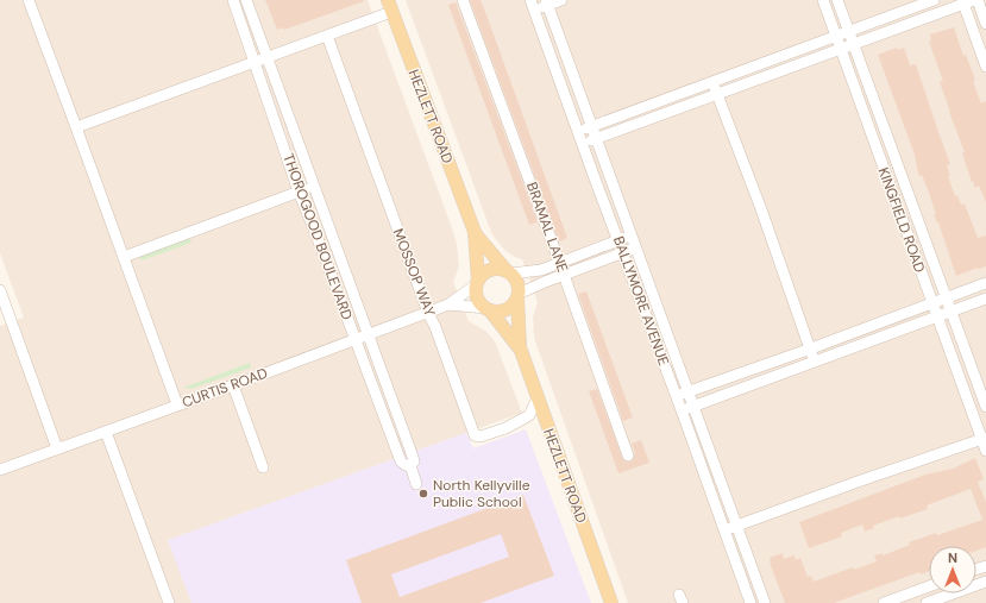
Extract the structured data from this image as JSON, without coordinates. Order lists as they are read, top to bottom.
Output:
{
  "streets": {
    "main road": ["HEZLETT ROAD"],
    "street": [
      "KINGFIELD ROAD",
      "BRAMAL LANE",
      "THOROGOOD BOULEVARD",
      "MOSSOP WAY",
      "BALLYMORE AVENUE",
      "CURTIS ROAD"
    ]
  },
  "crossings": [
    ["HEZLETT ROAD", "MOSSOP WAY"],
    ["HEZLETT ROAD", "CURTIS ROAD"],
    ["THOROGOOD BOULEVARD", "CURTIS ROAD"],
    ["MOSSOP WAY", "CURTIS ROAD"]
  ],
  "places": ["North Kellyville Public School"],
  "north": "top"
}
